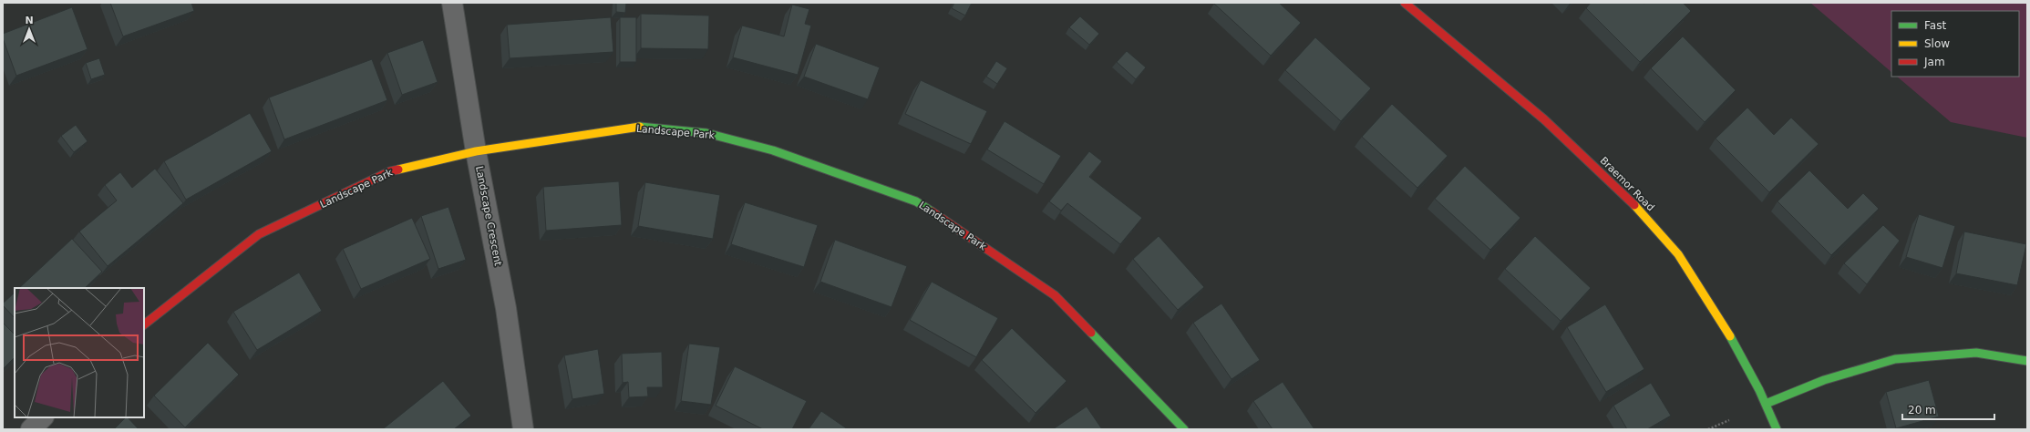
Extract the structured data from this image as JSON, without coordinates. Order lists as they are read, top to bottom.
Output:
{
  "streets": {
    "street": ["Landscape Park", "Braemor Road", "Landscape Crescent"]
  },
  "crossings": [
    ["Landscape Park", "Landscape Crescent"]
  ],
  "legend": ["Fast", "Slow", "Jam"],
  "scale_bar": "20 m",
  "north": "top"
}
